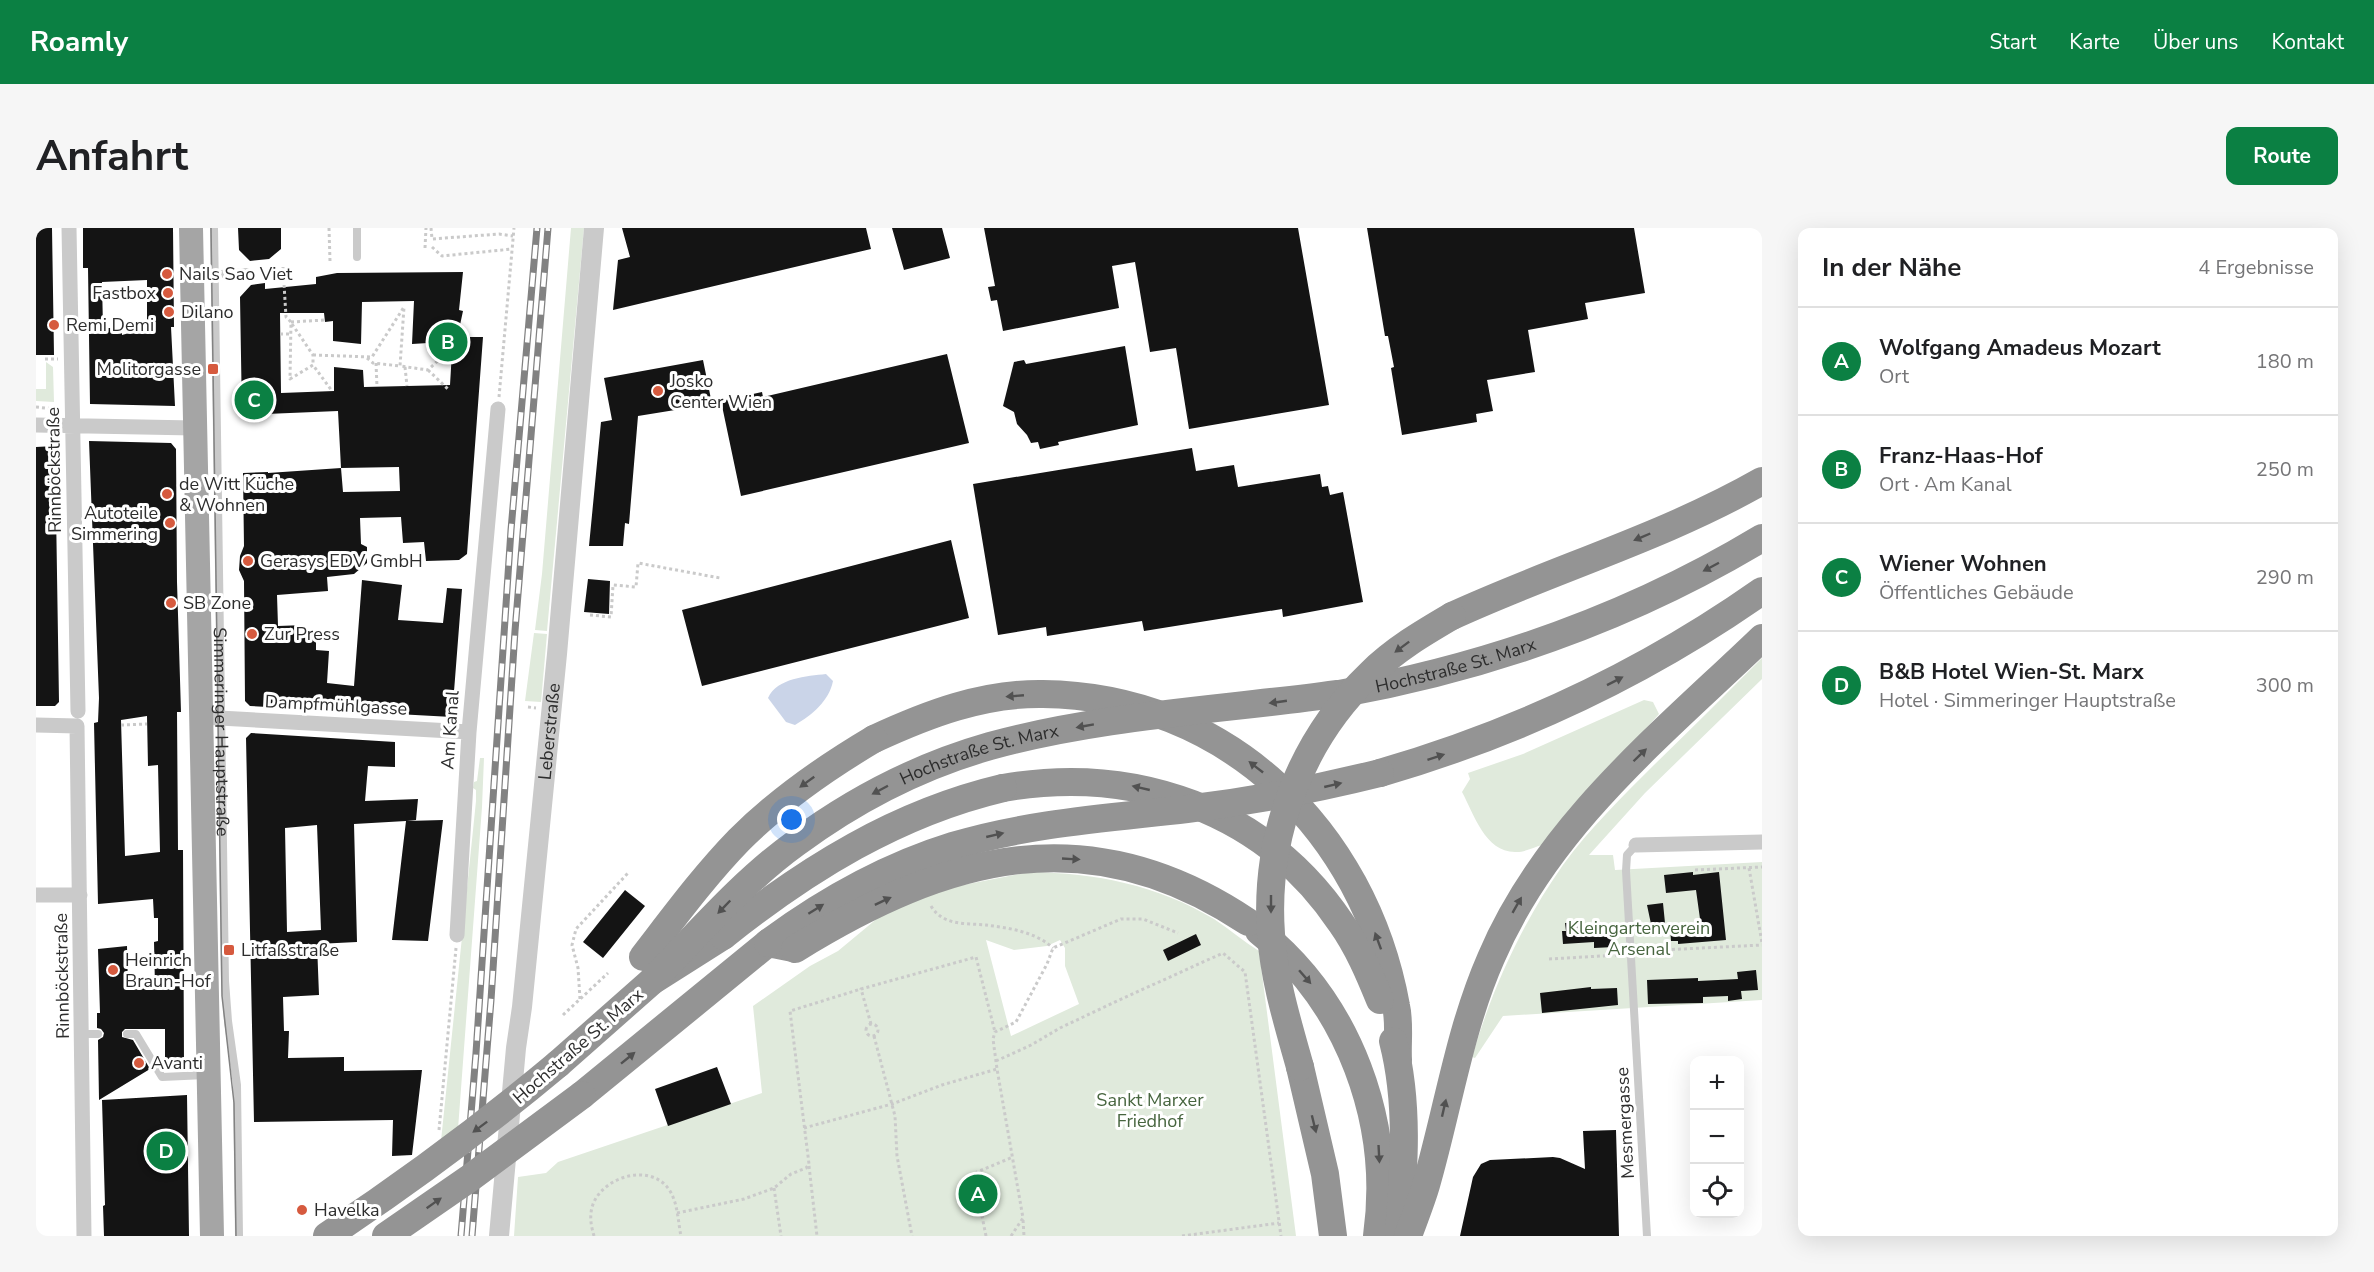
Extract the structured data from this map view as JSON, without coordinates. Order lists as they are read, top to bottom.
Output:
{
  "streets": {
    "highway": ["Hochstraße St. Marx"],
    "main road": ["Simmeringer Hauptstraße"],
    "street": [
      "Rinnböckstraße",
      "Dampfmühlgasse",
      "Am Kanal",
      "Leberstraße"
    ],
    "lane": ["Mesmergasse"]
  },
  "crossings": [
    ["Dampfmühlgasse", "Am Kanal"],
    ["Dampfmühlgasse", "Simmeringer Hauptstraße"]
  ],
  "parks": ["Kleingartenverein Arsenal", "Sankt Marxer Friedhof"],
  "places": {
    "other": [
      "Nails Sao Viet",
      "Fastbox",
      "Dilano",
      "Remi Demi",
      "Josko Center Wien",
      "de Witt Küche & Wohnen",
      "Autoteile Simmering",
      "Gerasys EDV GmbH",
      "SB Zone",
      "Zur Press",
      "Heinrich Braun-Hof",
      "Avanti",
      "Havelka"
    ],
    "transit": ["Molitorgasse", "Litfaßstraße"]
  },
  "page": {
    "header": "Roamly",
    "nav": [
      "Start",
      "Karte",
      "Über uns",
      "Kontakt"
    ],
    "buttons": "Route",
    "title": "Anfahrt",
    "heading": ["In der Nähe", "4 Ergebnisse"],
    "list": [
      {
        "mark": "A",
        "name": "Wolfgang Amadeus Mozart",
        "note": "Ort",
        "value": "180 m"
      },
      {
        "mark": "B",
        "name": "Franz-Haas-Hof",
        "note": "Ort · Am Kanal",
        "value": "250 m"
      },
      {
        "mark": "C",
        "name": "Wiener Wohnen",
        "note": "Öffentliches Gebäude",
        "value": "290 m"
      },
      {
        "mark": "D",
        "name": "B&B Hotel Wien-St. Marx",
        "note": "Hotel · Simmeringer Hauptstraße",
        "value": "300 m"
      }
    ],
    "pins": [
      "B",
      "C",
      "D",
      "A"
    ],
    "map_buttons": ["+", "−"]
  }
}
